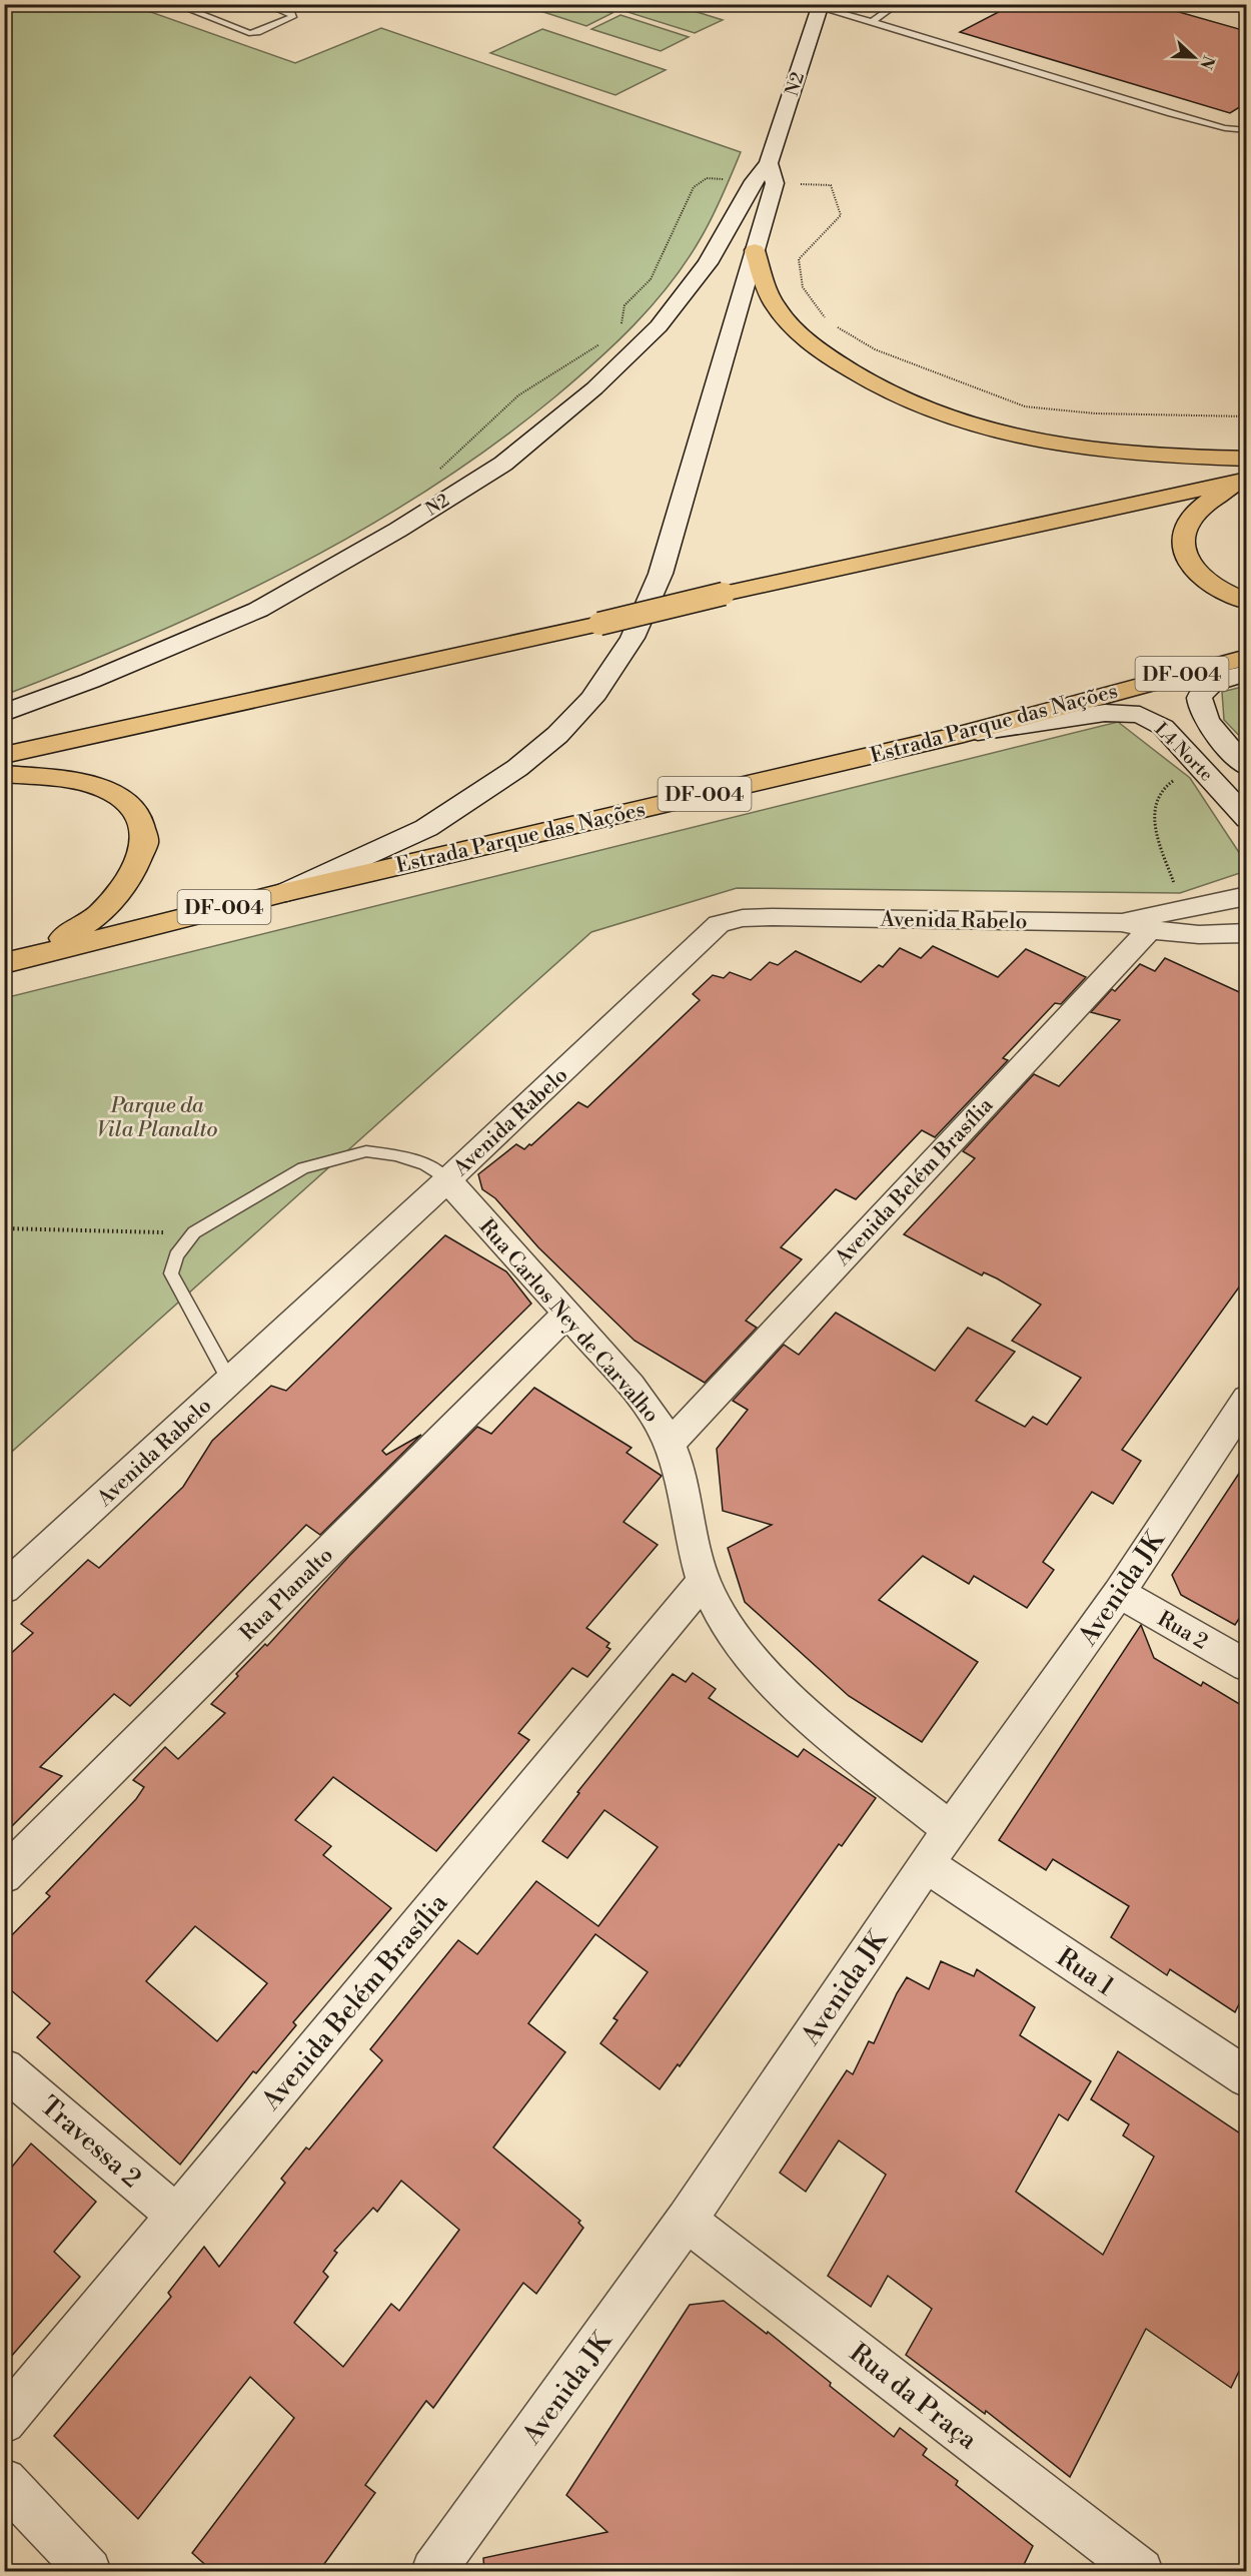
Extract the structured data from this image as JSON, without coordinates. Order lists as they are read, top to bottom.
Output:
{
  "streets": {
    "highway": ["DF-004", "Estrada Parque das Nações"],
    "main road": ["N2", "L4 Norte"],
    "street": [
      "Avenida Rabelo",
      "Avenida Belém Brasília",
      "Rua Carlos Ney de Carvalho",
      "Avenida JK",
      "Rua Planalto",
      "Rua 2",
      "Rua 1",
      "Travessa 2",
      "Rua da Praça"
    ]
  },
  "crossings": [
    ["N2", "Estrada Parque das Nações"],
    ["Estrada Parque das Nações", "L4 Norte"],
    ["Avenida Rabelo", "Avenida Belém Brasília"],
    ["Avenida Rabelo", "Rua Carlos Ney de Carvalho"],
    ["Avenida Belém Brasília", "Rua Carlos Ney de Carvalho"],
    ["Avenida Belém Brasília", "Travessa 2"],
    ["Rua Carlos Ney de Carvalho", "Avenida JK"],
    ["Rua Carlos Ney de Carvalho", "Rua Planalto"],
    ["Avenida JK", "Rua 2"],
    ["Avenida JK", "Rua 1"],
    ["Avenida JK", "Rua da Praça"]
  ],
  "parks": ["Parque da Vila Planalto"],
  "north": "right"
}
